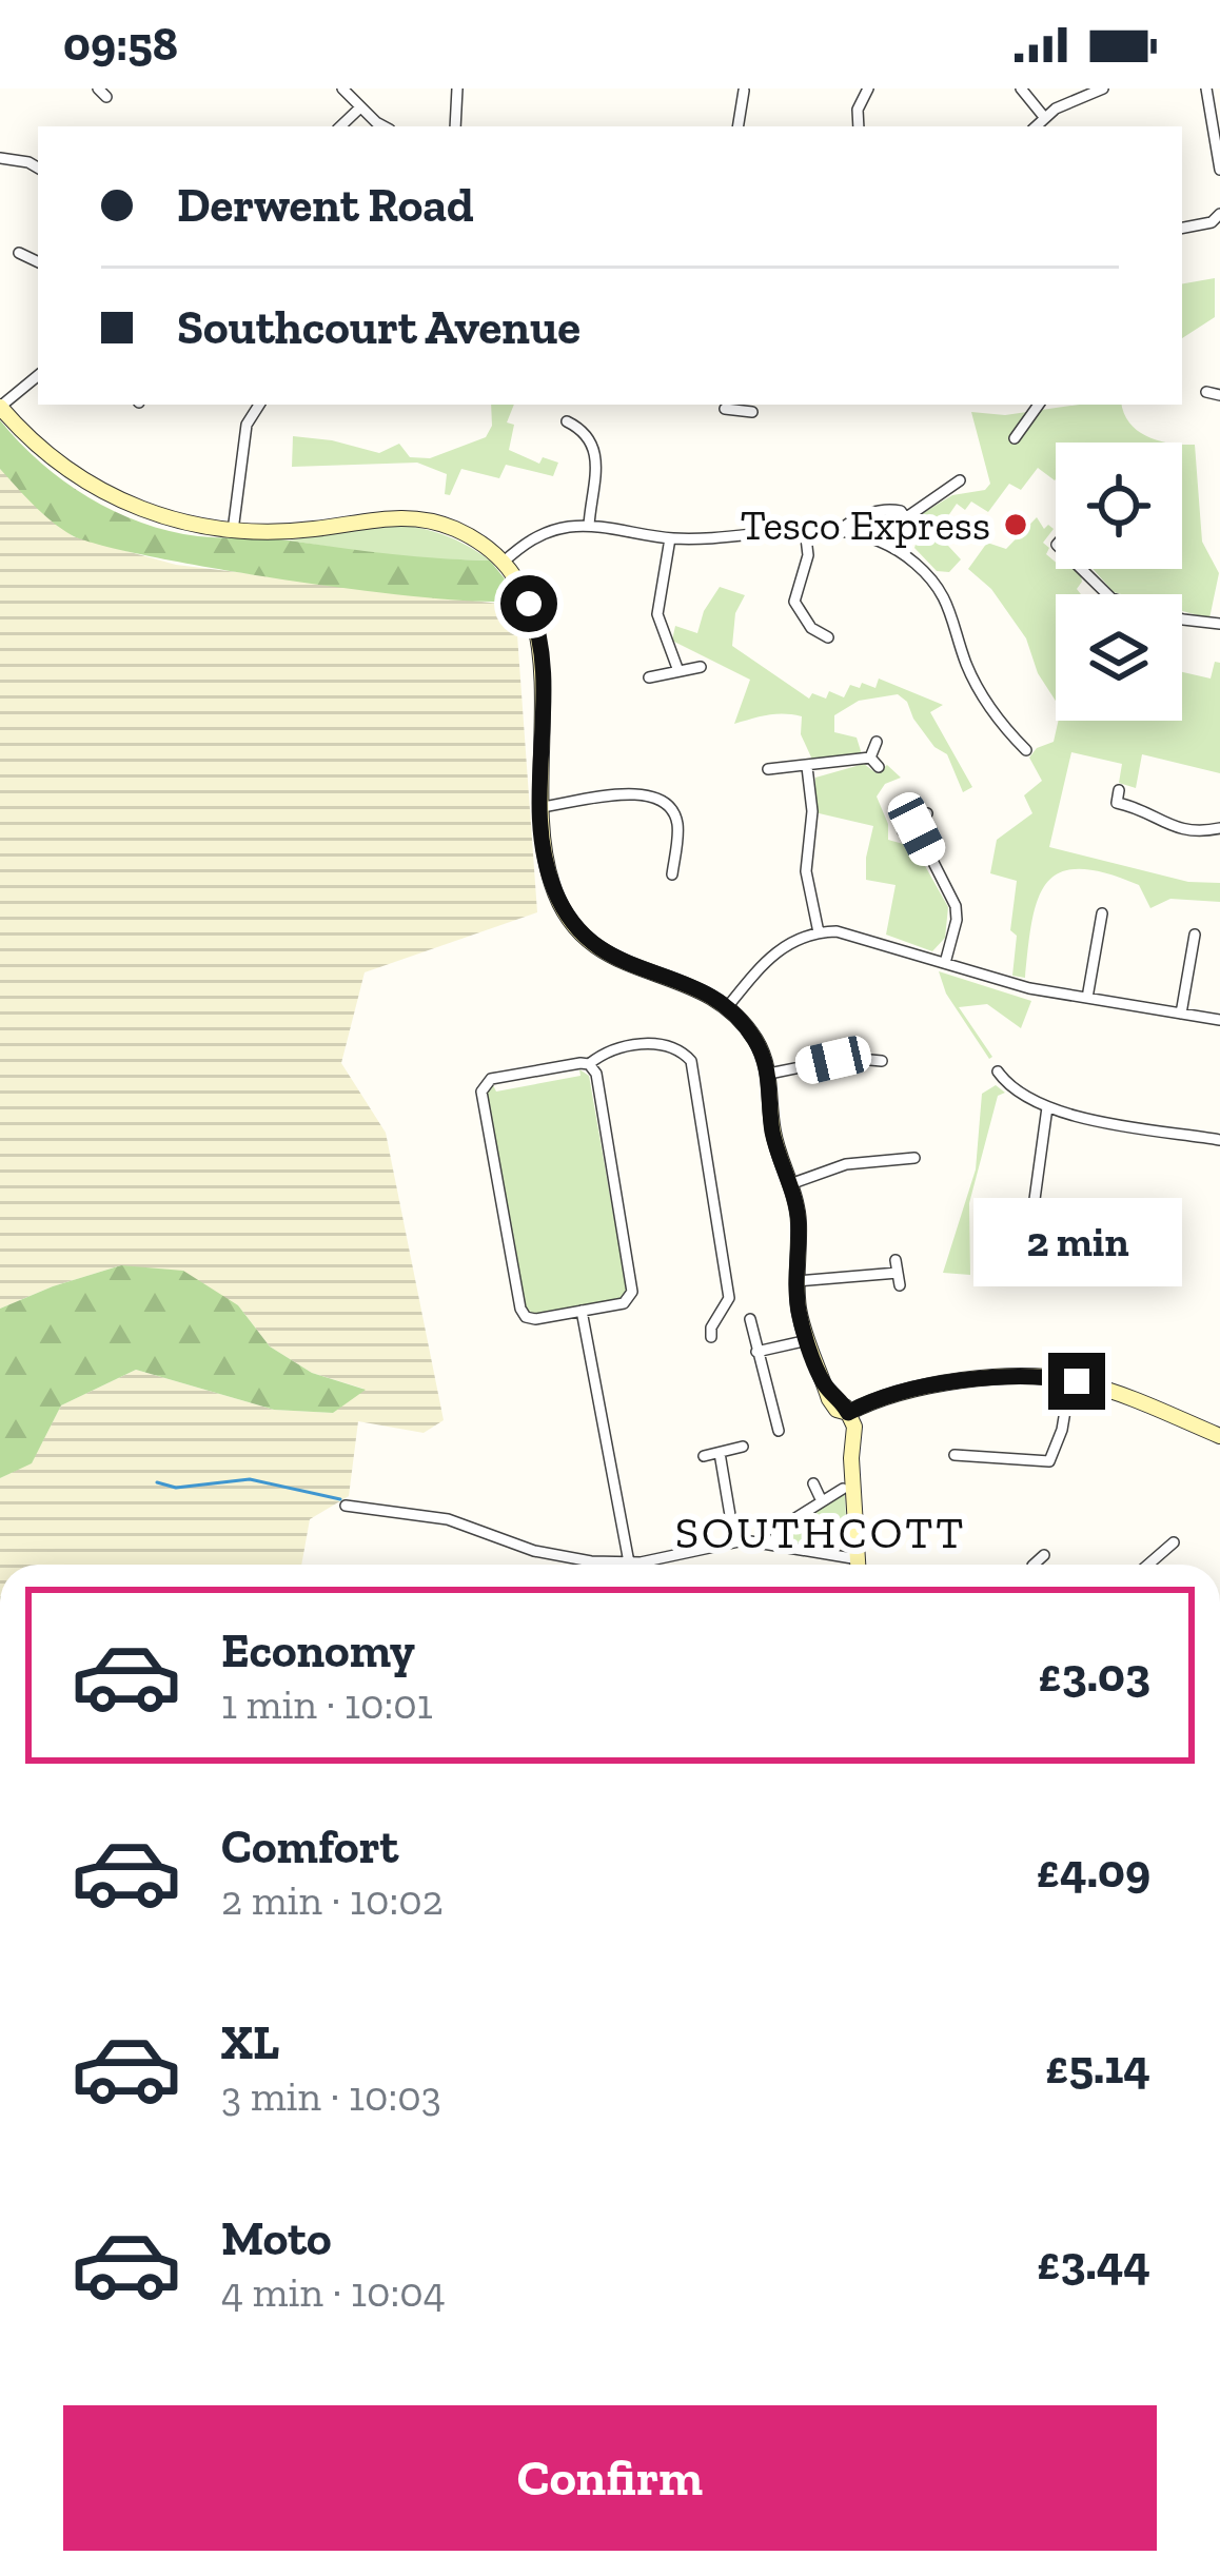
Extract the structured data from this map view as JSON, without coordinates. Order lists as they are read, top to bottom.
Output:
{
  "districts": ["SOUTHCOTT"],
  "places": ["Tesco Express"],
  "page": {
    "status": "09:58",
    "banner": ["Derwent Road", "Southcourt Avenue"],
    "bubble": "2 min",
    "list": [
      {
        "name": "Economy",
        "note": "1 min · 10:01",
        "value": "£3.03"
      },
      {
        "name": "Comfort",
        "note": "2 min · 10:02",
        "value": "£4.09"
      },
      {
        "name": "XL",
        "note": "3 min · 10:03",
        "value": "£5.14"
      },
      {
        "name": "Moto",
        "note": "4 min · 10:04",
        "value": "£3.44"
      }
    ],
    "buttons": "Confirm"
  }
}
